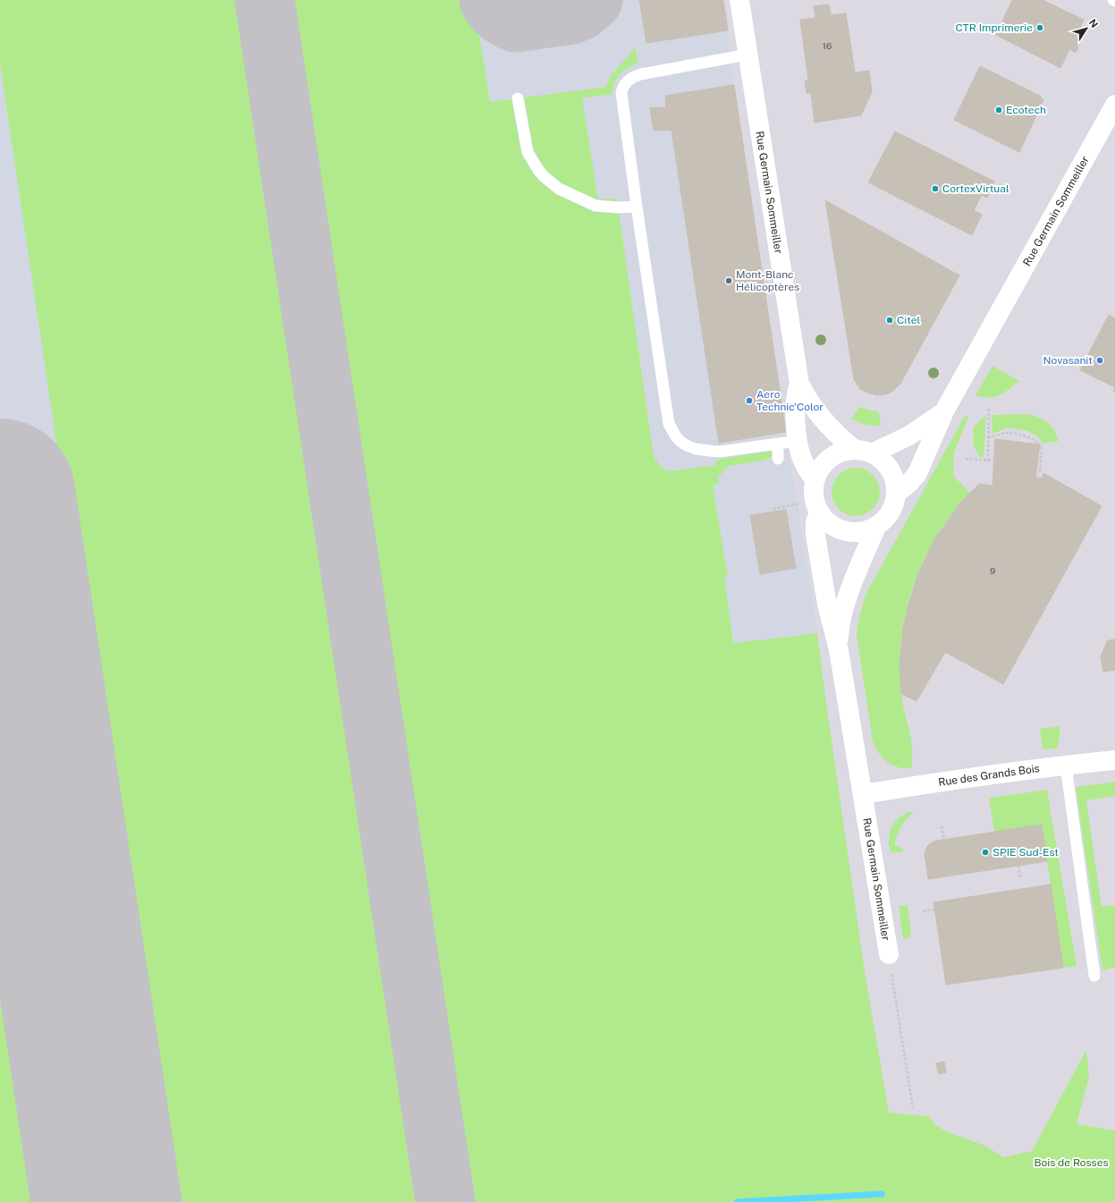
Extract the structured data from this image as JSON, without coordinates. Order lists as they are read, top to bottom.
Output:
{
  "streets": {
    "street": ["Rue Germain Sommeiller", "Rue des Grands Bois"]
  },
  "crossings": [
    ["Rue Germain Sommeiller", "Rue des Grands Bois"]
  ],
  "parks": ["Bois de Rosses"],
  "places": [
    "CTR Imprimerie",
    "Ecotech",
    "CortexVirtual",
    "Mont-Blanc Hélicoptères",
    "Citel",
    "Novasanit",
    "Aero Technic'Color",
    "SPIE Sud-Est"
  ],
  "house_numbers": ["16", "9"],
  "north": "top right"
}
